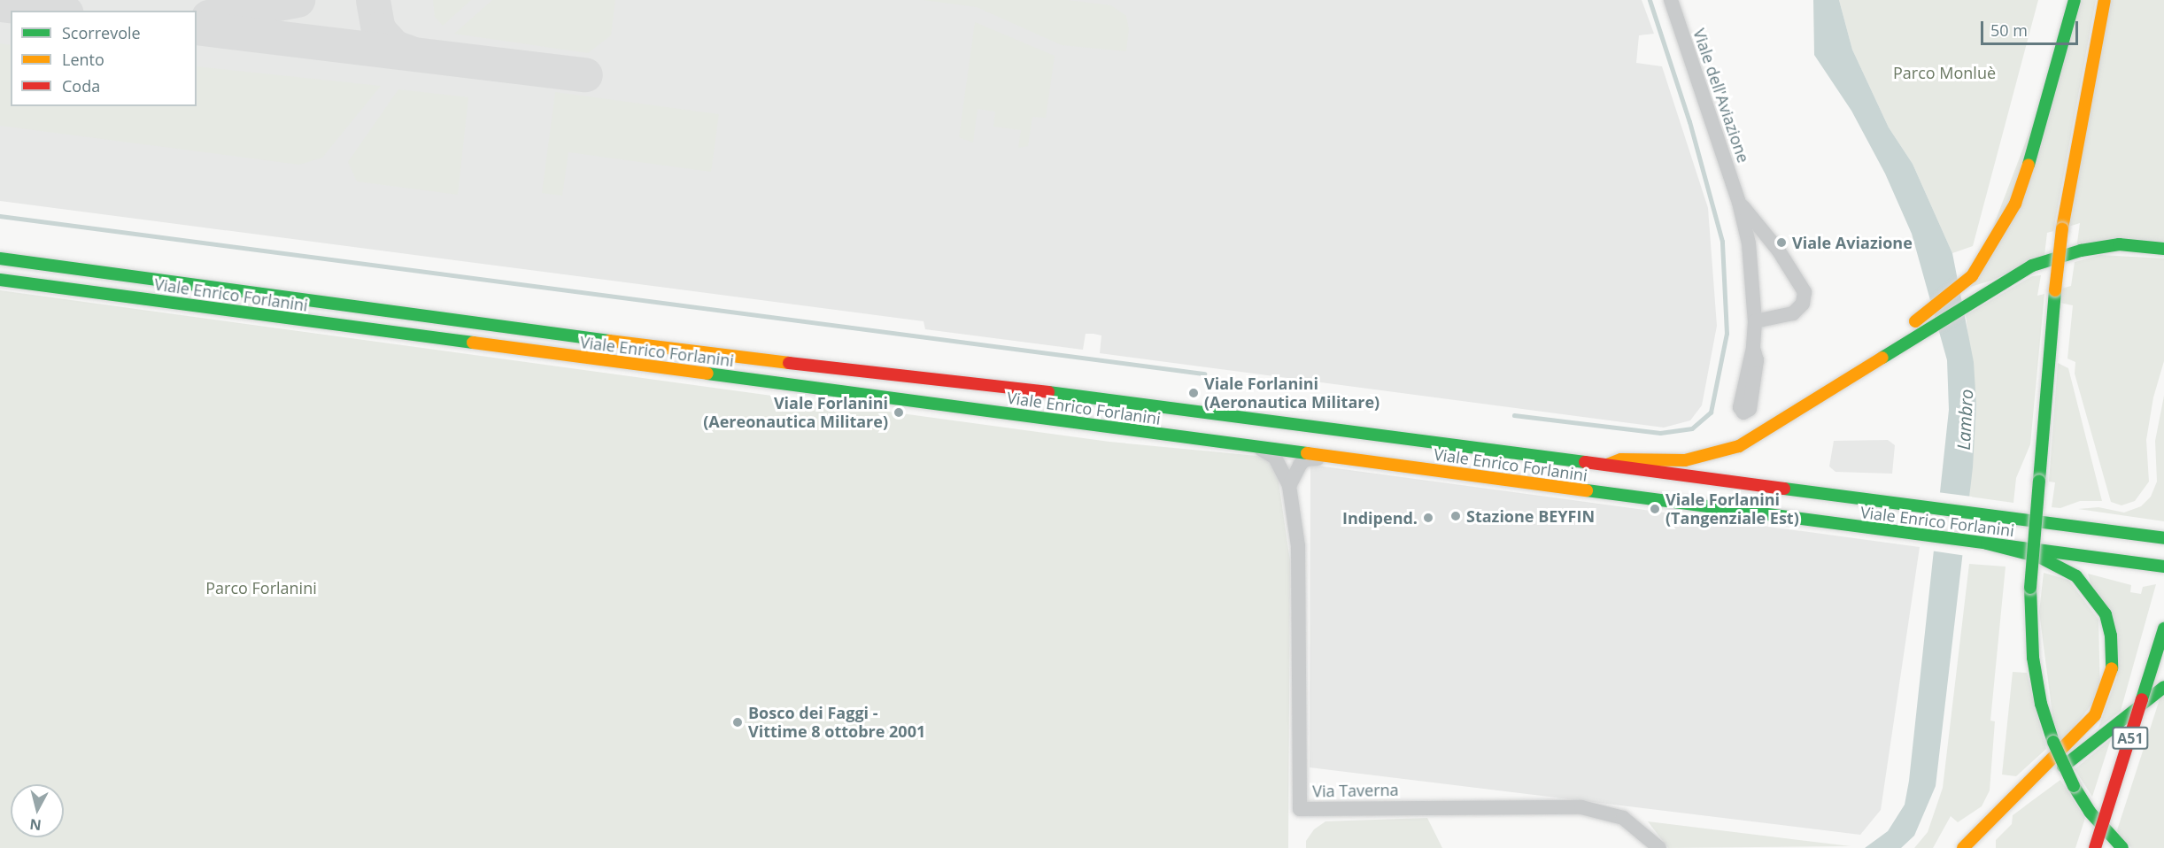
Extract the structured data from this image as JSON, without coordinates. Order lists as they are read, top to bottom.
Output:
{
  "streets": {
    "main road": ["Viale Enrico Forlanini", "A51"],
    "street": ["Viale dell'Aviazione", "Via Taverna"]
  },
  "crossings": [
    ["Viale Enrico Forlanini", "Via Taverna"]
  ],
  "water": ["Lambro"],
  "parks": ["Parco Monluè", "Parco Forlanini"],
  "places": [
    "Viale Aviazione",
    "Viale Forlanini (Aeronautica Militare)",
    "Viale Forlanini (Aereonautica Militare)",
    "Viale Forlanini (Tangenziale Est)",
    "Stazione BEYFIN",
    "Indipend.",
    "Bosco dei Faggi - Vittime 8 ottobre 2001"
  ],
  "legend": ["Scorrevole", "Lento", "Coda"],
  "scale_bar": "50 m",
  "north": "bottom"
}
